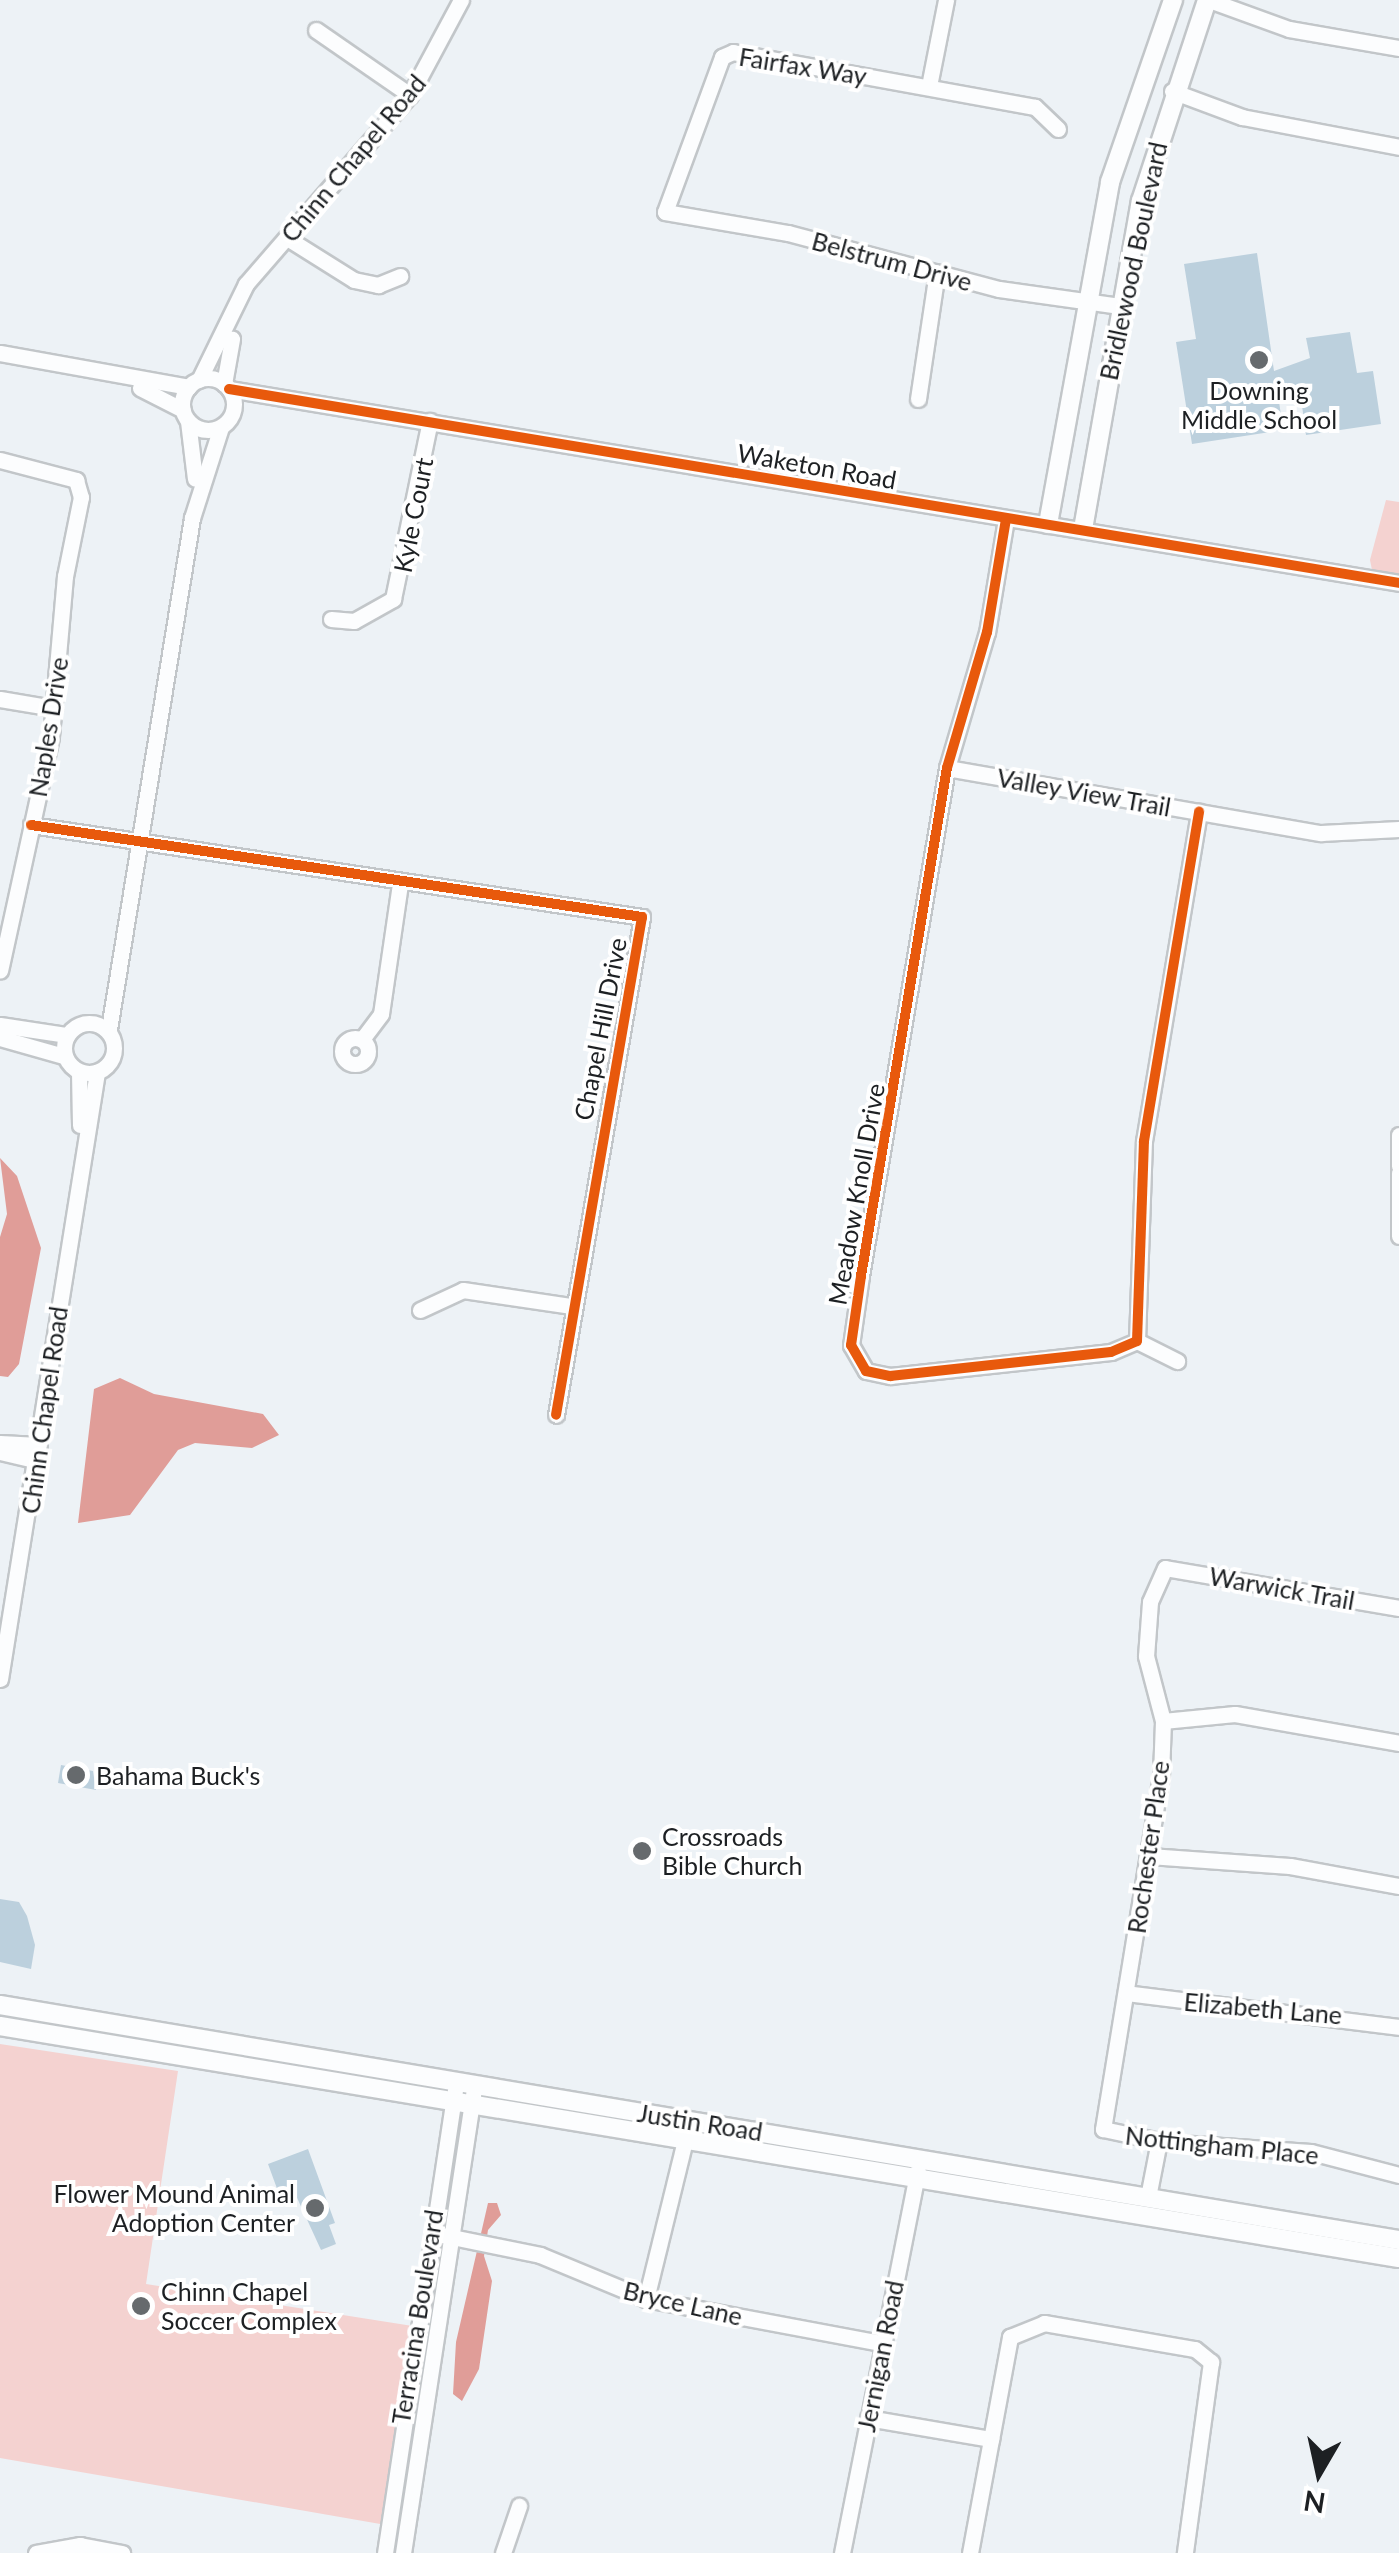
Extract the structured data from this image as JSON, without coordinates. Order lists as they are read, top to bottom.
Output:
{
  "streets": {
    "main road": ["Bridlewood Boulevard", "Justin Road"],
    "street": [
      "Fairfax Way",
      "Chinn Chapel Road",
      "Belstrum Drive",
      "Waketon Road",
      "Kyle Court",
      "Naples Drive",
      "Valley View Trail",
      "Chapel Hill Drive",
      "Meadow Knoll Drive",
      "Warwick Trail",
      "Rochester Place",
      "Elizabeth Lane",
      "Nottingham Place",
      "Bryce Lane",
      "Terracina Boulevard",
      "Jernigan Road"
    ]
  },
  "crossings": [
    ["Fairfax Way", "Belstrum Drive"],
    ["Chinn Chapel Road", "Waketon Road"],
    ["Belstrum Drive", "Bridlewood Boulevard"],
    ["Bridlewood Boulevard", "Waketon Road"],
    ["Waketon Road", "Kyle Court"],
    ["Waketon Road", "Meadow Knoll Drive"],
    ["Naples Drive", "Chapel Hill Drive"],
    ["Valley View Trail", "Meadow Knoll Drive"],
    ["Warwick Trail", "Rochester Place"],
    ["Rochester Place", "Elizabeth Lane"],
    ["Rochester Place", "Nottingham Place"],
    ["Justin Road", "Terracina Boulevard"],
    ["Justin Road", "Jernigan Road"],
    ["Bryce Lane", "Terracina Boulevard"],
    ["Bryce Lane", "Jernigan Road"]
  ],
  "places": [
    "Downing Middle School",
    "Bahama Buck's",
    "Crossroads Bible Church",
    "Flower Mound Animal Adoption Center",
    "Chinn Chapel Soccer Complex"
  ],
  "north": "bottom"
}
